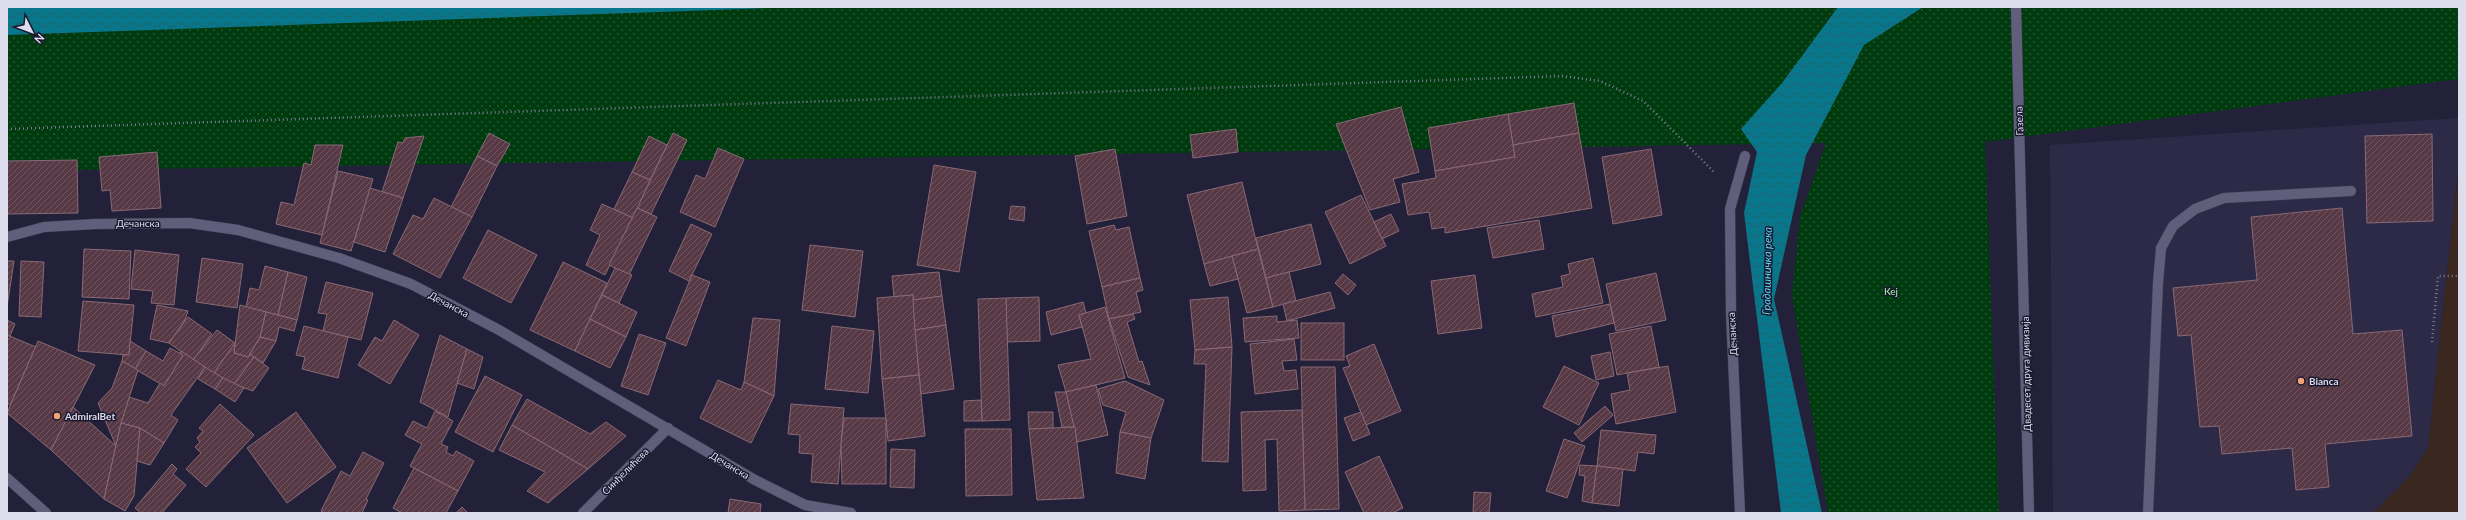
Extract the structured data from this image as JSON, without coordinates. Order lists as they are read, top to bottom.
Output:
{
  "streets": {
    "street": [
      "Газела",
      "Дечанска",
      "Двадесет друга дивизија",
      "Синђелићева"
    ]
  },
  "crossings": [
    ["Газела", "Двадесет друга дивизија"],
    ["Дечанска", "Синђелићева"]
  ],
  "water": ["Градашничка река"],
  "parks": ["Кеј"],
  "places": ["Bianca", "AdmiralBet"],
  "north": "bottom right"
}
